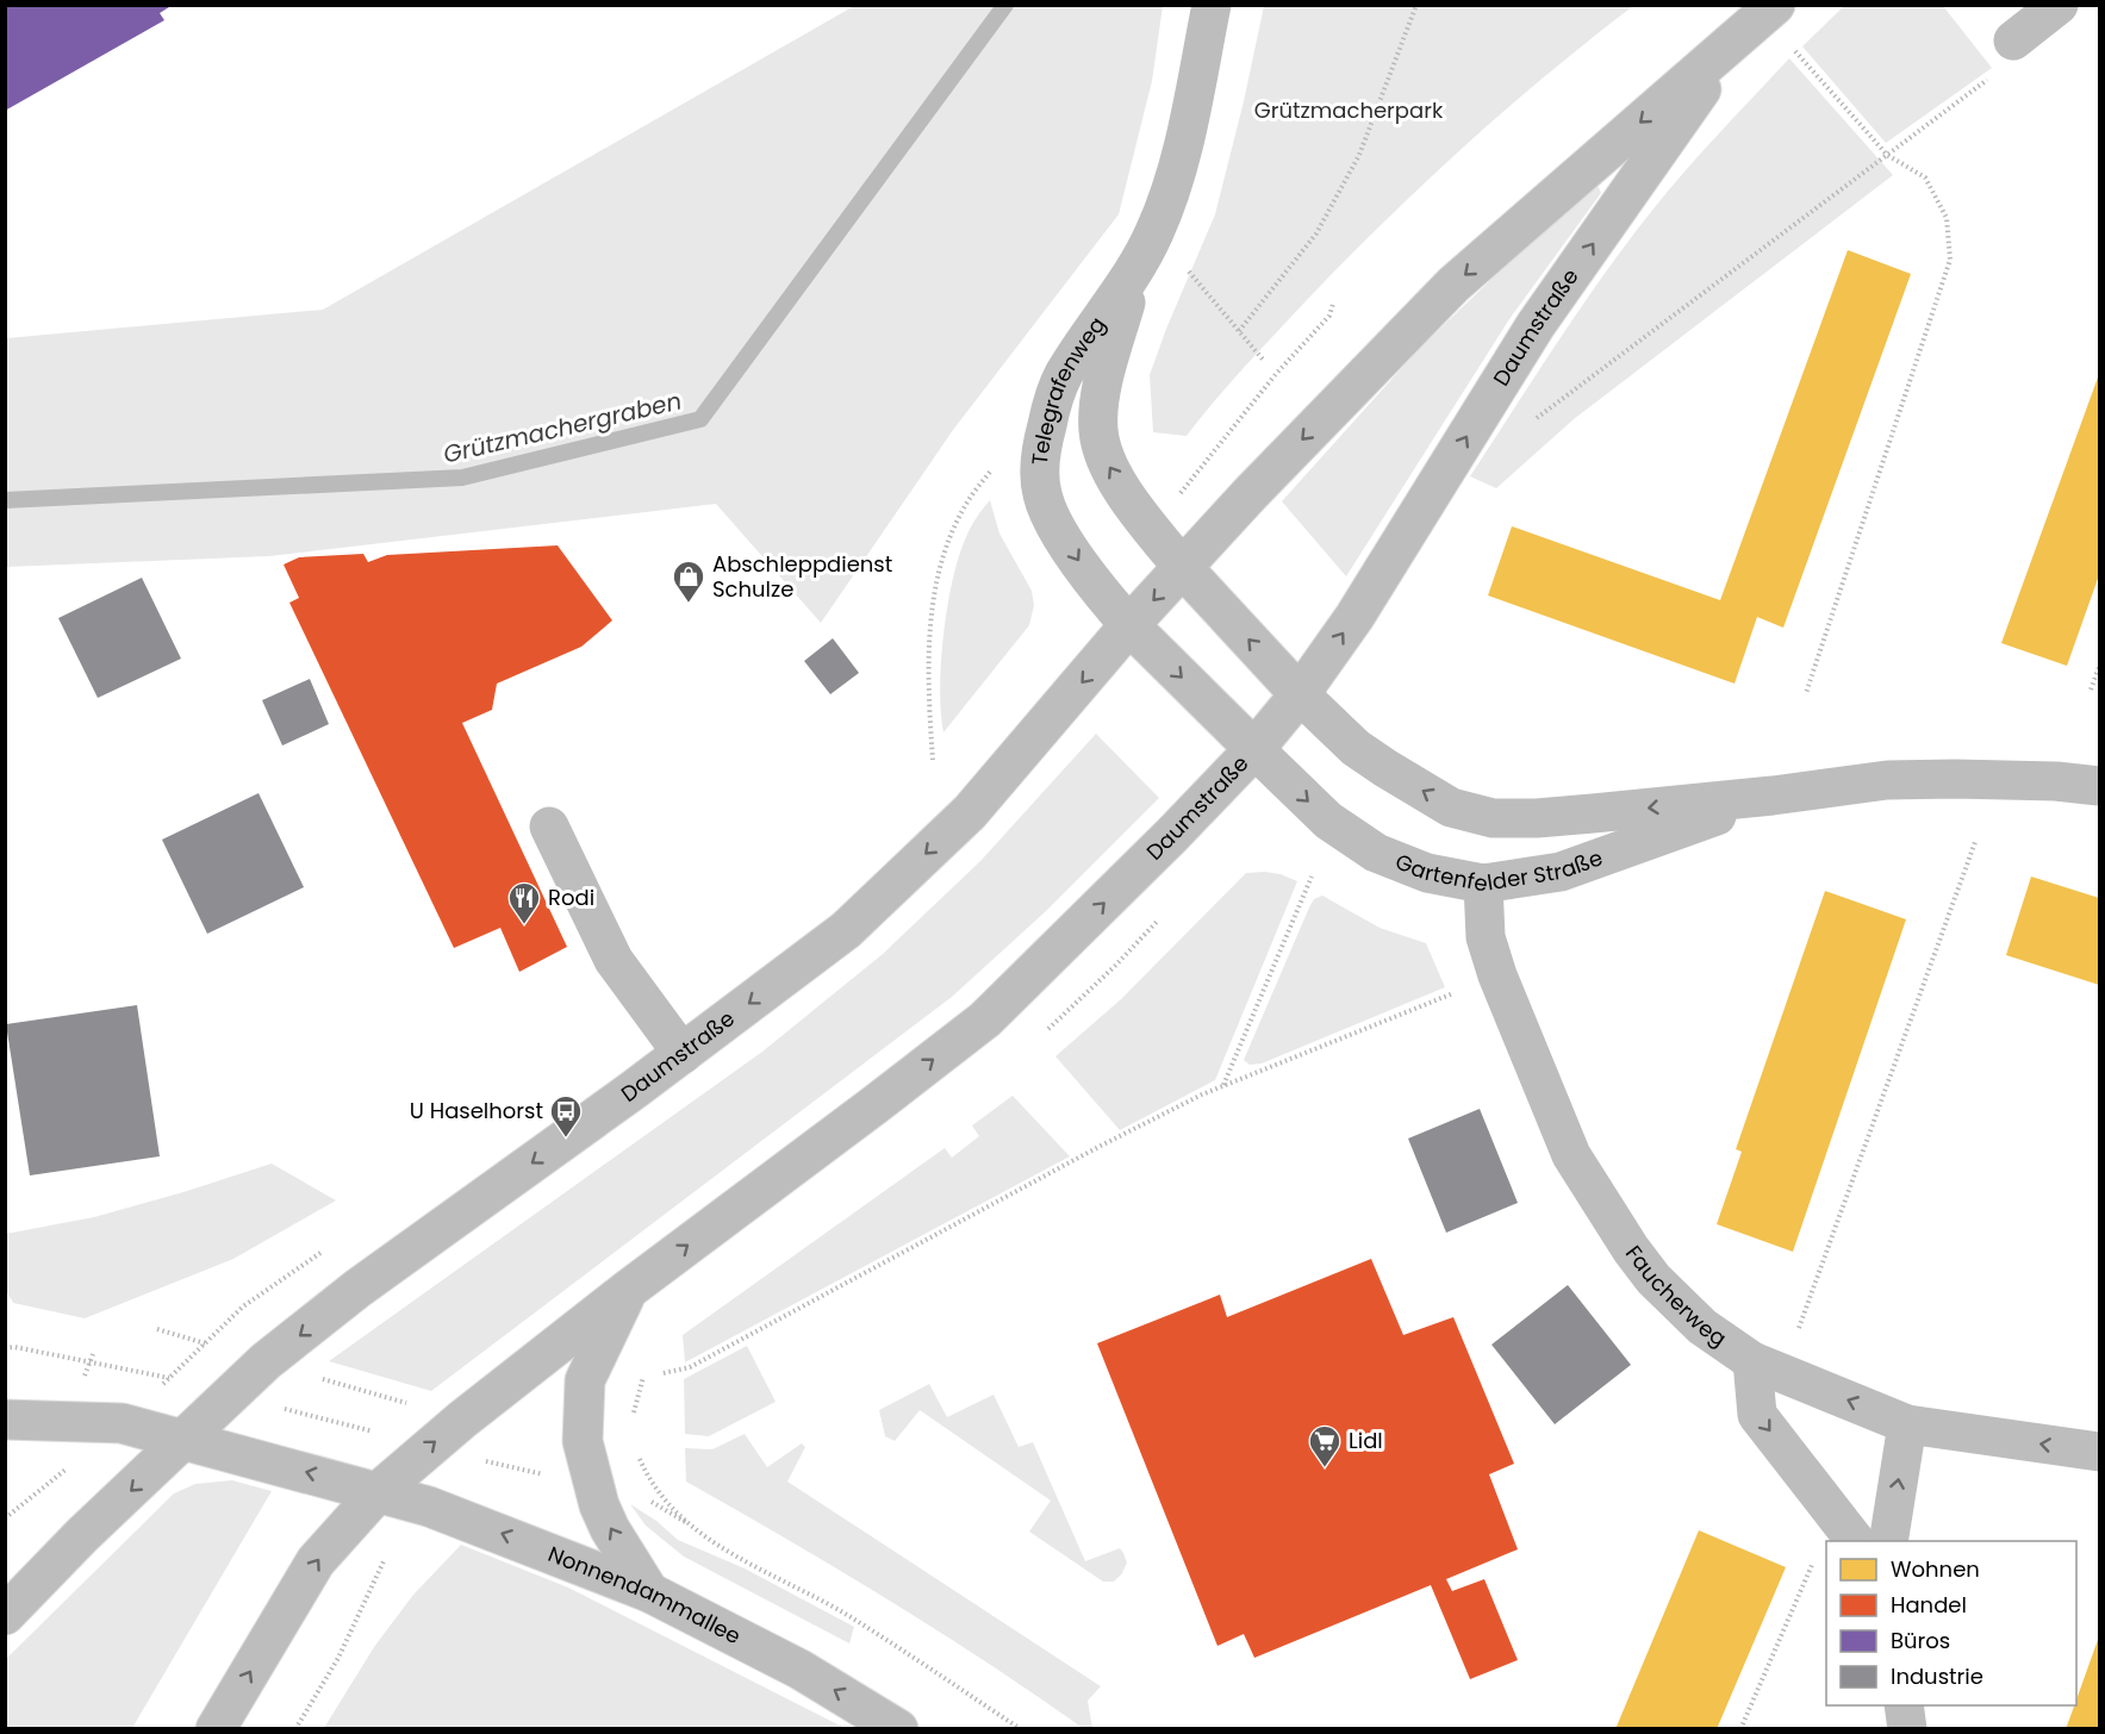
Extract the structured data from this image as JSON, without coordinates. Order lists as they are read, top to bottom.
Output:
{
  "streets": {
    "main road": [
      "Daumstraße",
      "Telegrafenweg",
      "Gartenfelder Straße",
      "Faucherweg",
      "Nonnendammallee"
    ]
  },
  "crossings": [
    ["Daumstraße", "Telegrafenweg"],
    ["Daumstraße", "Gartenfelder Straße"],
    ["Daumstraße", "Nonnendammallee"],
    ["Gartenfelder Straße", "Faucherweg"]
  ],
  "one_way": ["Faucherweg", "Nonnendammallee"],
  "water": ["Grützmachergraben"],
  "parks": ["Grützmacherpark"],
  "places": {
    "shop": ["Abschleppdienst Schulze"],
    "restaurant": ["Rodi"],
    "bus stop": ["U Haselhorst"],
    "supermarket": ["Lidl"]
  },
  "legend": [
    "Wohnen",
    "Handel",
    "Büros",
    "Industrie"
  ]
}
